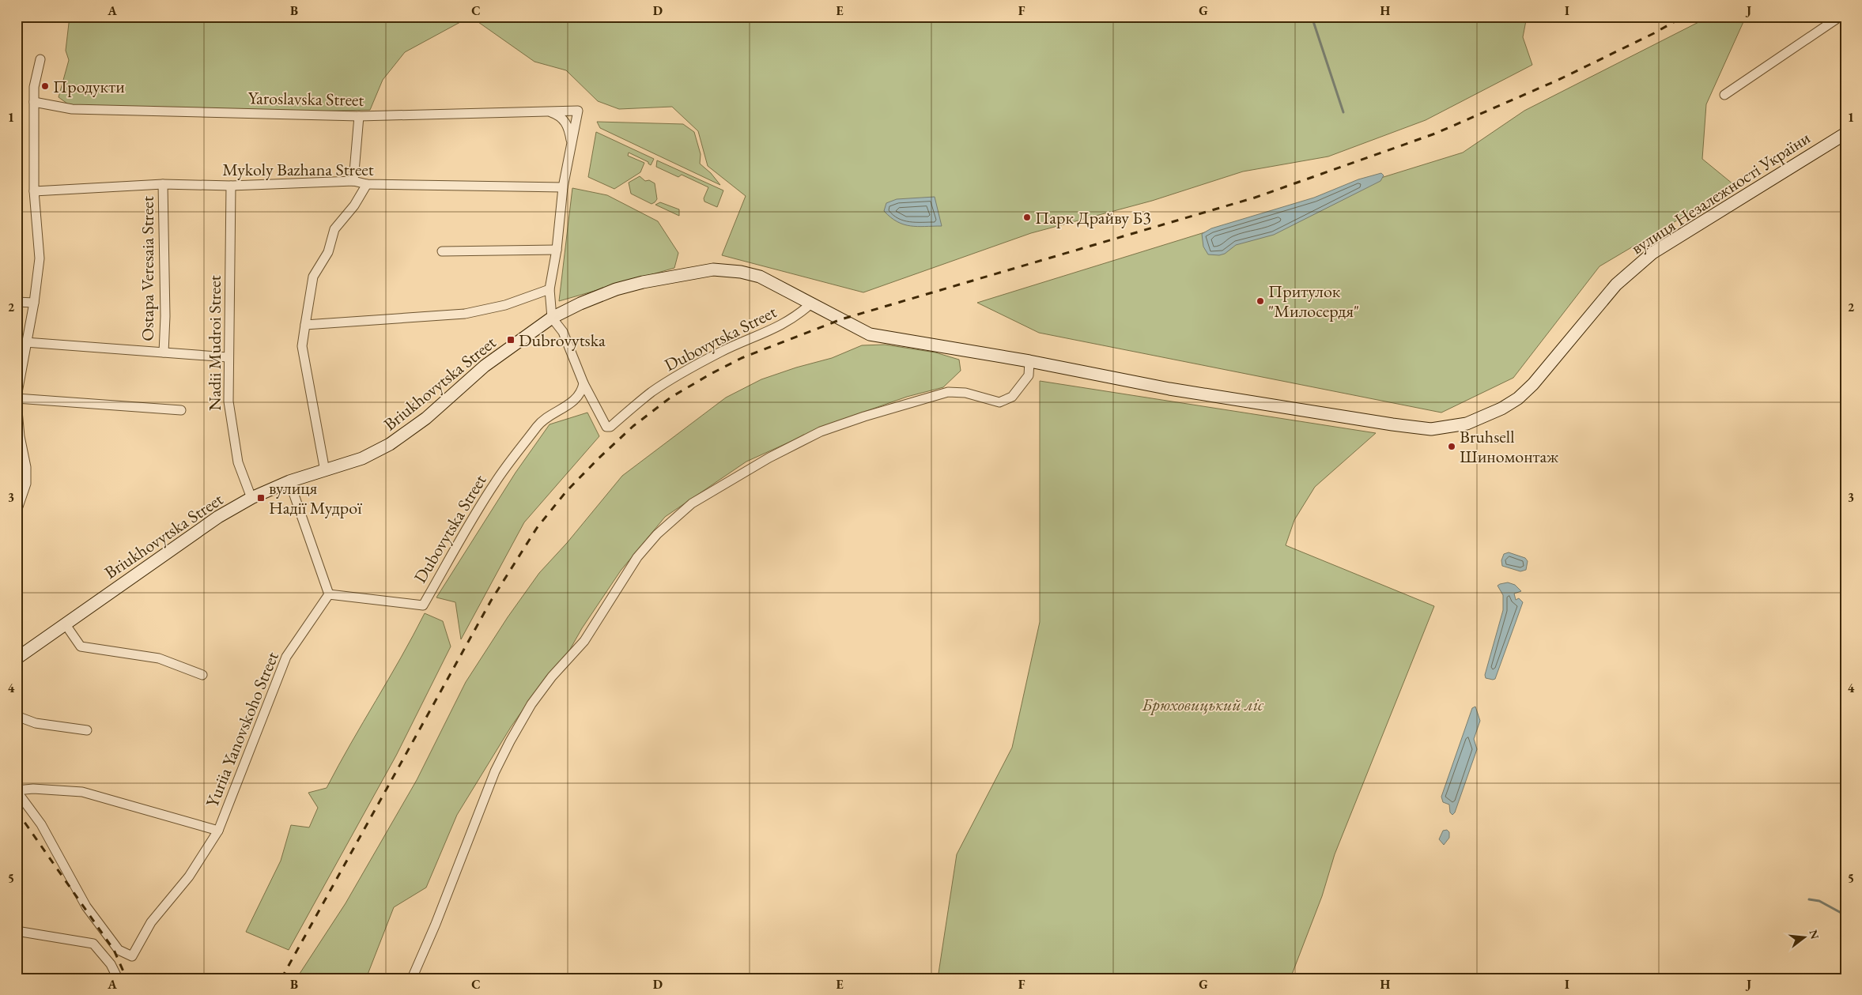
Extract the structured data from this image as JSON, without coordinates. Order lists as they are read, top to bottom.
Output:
{
  "streets": {
    "main road": ["вулиця Незалежності України", "Briukhovytska Street"],
    "street": [
      "Yaroslavska Street",
      "Mykoly Bazhana Street",
      "Ostapa Veresaia Street",
      "Dubovytska Street",
      "Nadii Mudroi Street",
      "Yuriia Yanovskoho Street"
    ]
  },
  "crossings": [
    ["Mykoly Bazhana Street", "Ostapa Veresaia Street"],
    ["Mykoly Bazhana Street", "Nadii Mudroi Street"],
    ["вулиця Незалежності України", "Briukhovytska Street"],
    ["Dubovytska Street", "Briukhovytska Street"],
    ["Dubovytska Street", "Yuriia Yanovskoho Street"],
    ["Nadii Mudroi Street", "Briukhovytska Street"]
  ],
  "parks": ["Брюховицький ліс"],
  "places": {
    "other": [
      "Продукти",
      "Парк Драйву Б3",
      "Притулок \"Милосердя\"",
      "Bruhsell Шиномонтаж"
    ],
    "transit": ["Dubrovytska", "вулиця Надії Мудрої"]
  },
  "north": "right",
  "grid": {
    "columns": [
      "A",
      "B",
      "C",
      "D",
      "E",
      "F",
      "G",
      "H",
      "I",
      "J"
    ],
    "rows": [
      "1",
      "2",
      "3",
      "4",
      "5"
    ]
  }
}
